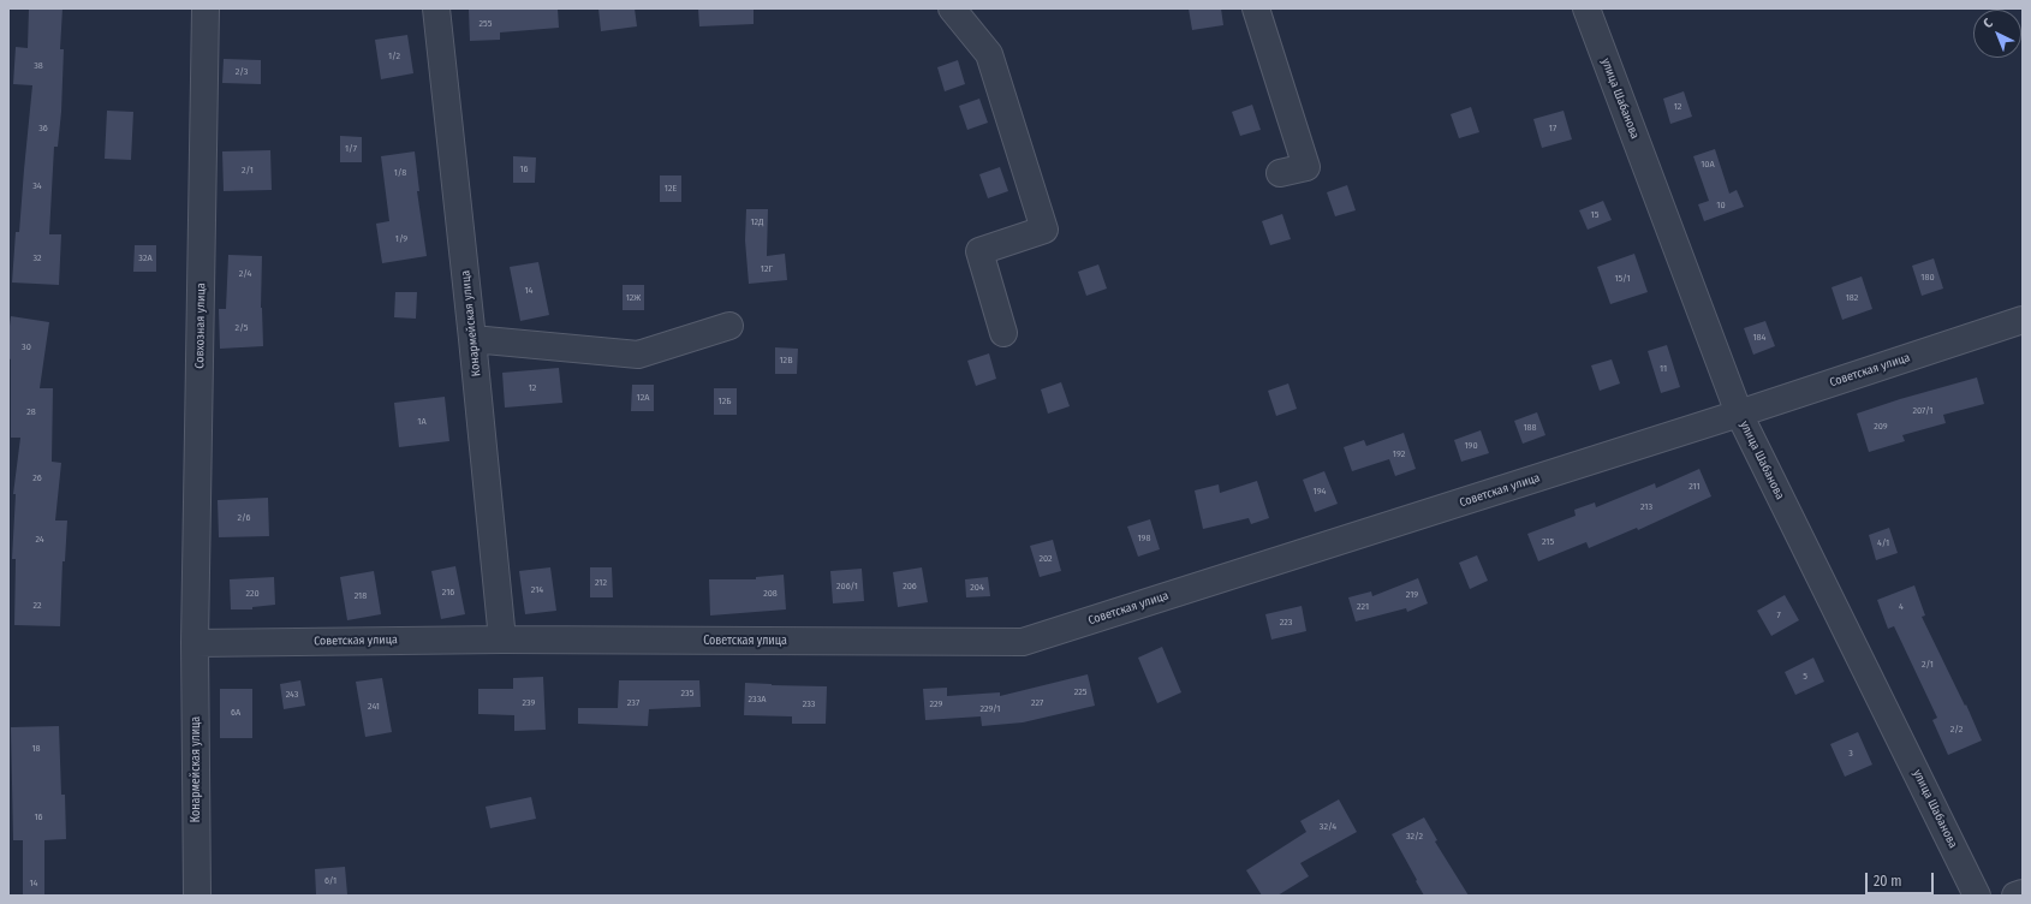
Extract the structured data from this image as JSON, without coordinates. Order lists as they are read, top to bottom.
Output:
{
  "streets": {
    "street": [
      "улица Шабанова",
      "Конармейская улица",
      "Совхозная улица",
      "Советская улица"
    ]
  },
  "crossings": [
    ["улица Шабанова", "Советская улица"],
    ["Конармейская улица", "Совхозная улица"],
    ["Конармейская улица", "Советская улица"],
    ["Совхозная улица", "Советская улица"]
  ],
  "house_numbers": [
    "255",
    "1/2",
    "38",
    "2/3",
    "12",
    "36",
    "17",
    "1/7",
    "10А",
    "16",
    "2/1",
    "1/8",
    "34",
    "12Е",
    "10",
    "15",
    "12Д",
    "1/9",
    "32",
    "32А",
    "12Г",
    "2/4",
    "180",
    "15/1",
    "14",
    "12Ж",
    "182",
    "2/5",
    "184",
    "30",
    "12В",
    "11",
    "12",
    "12А",
    "12Б",
    "207/1",
    "28",
    "1А",
    "209",
    "188",
    "190",
    "192",
    "26",
    "211",
    "194",
    "213",
    "2/6",
    "198",
    "24",
    "215",
    "4/1",
    "202",
    "212",
    "206/1",
    "206",
    "204",
    "214",
    "216",
    "220",
    "208",
    "219",
    "218",
    "22",
    "221",
    "4",
    "7",
    "223",
    "2/1",
    "5",
    "225",
    "235",
    "243",
    "233А",
    "239",
    "237",
    "227",
    "233",
    "229",
    "241",
    "229/1",
    "6А",
    "2/2",
    "18",
    "3",
    "16",
    "32/4",
    "32/2",
    "6/1",
    "14"
  ],
  "scale_bar": "20 m",
  "north": "top left"
}
